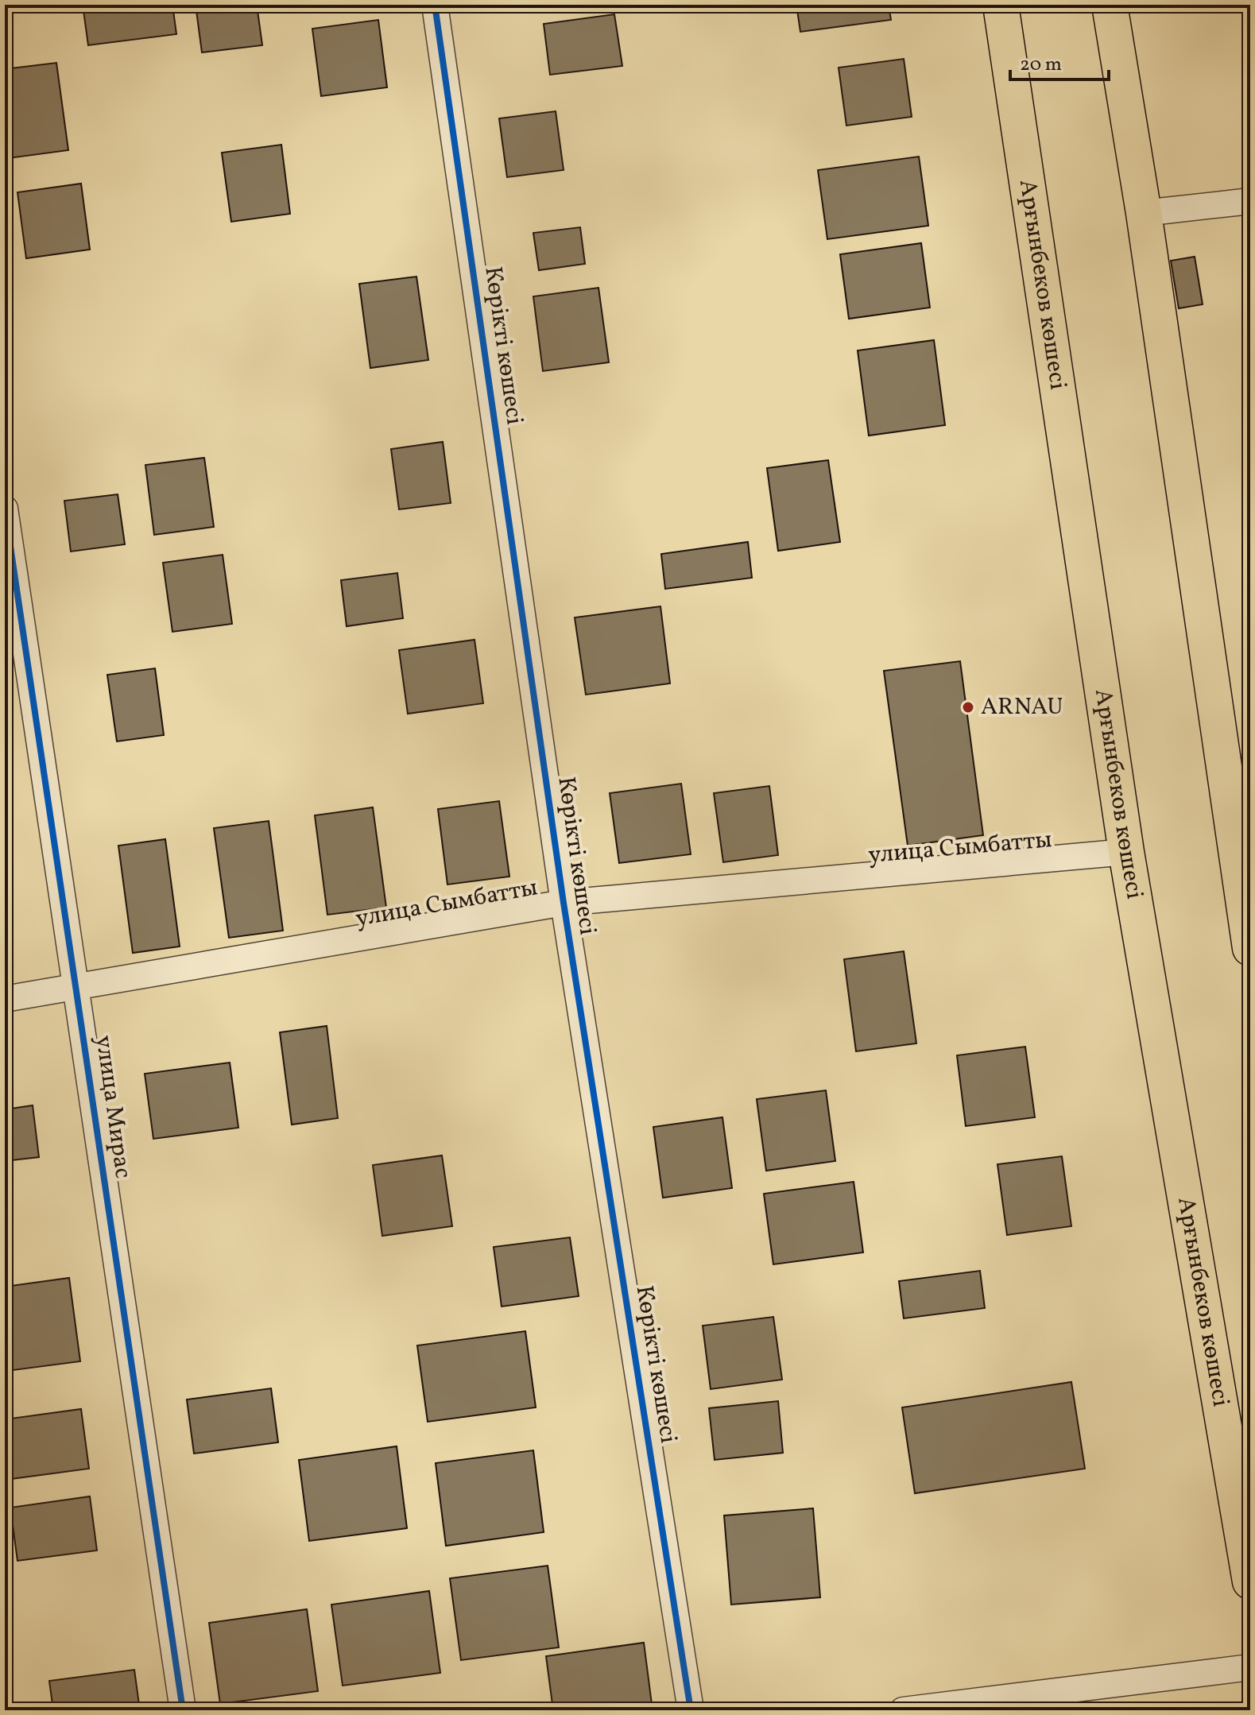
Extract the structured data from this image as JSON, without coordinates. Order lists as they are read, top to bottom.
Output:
{
  "streets": {
    "main road": ["Арғынбеков көшесі"],
    "street": ["Көрікті көшесі", "улица Сымбатты", "улица Мирас"]
  },
  "crossings": [
    ["Арғынбеков көшесі", "улица Сымбатты"],
    ["Көрікті көшесі", "улица Сымбатты"],
    ["улица Сымбатты", "улица Мирас"]
  ],
  "places": ["ARNAU"],
  "scale_bar": "20 m"
}
